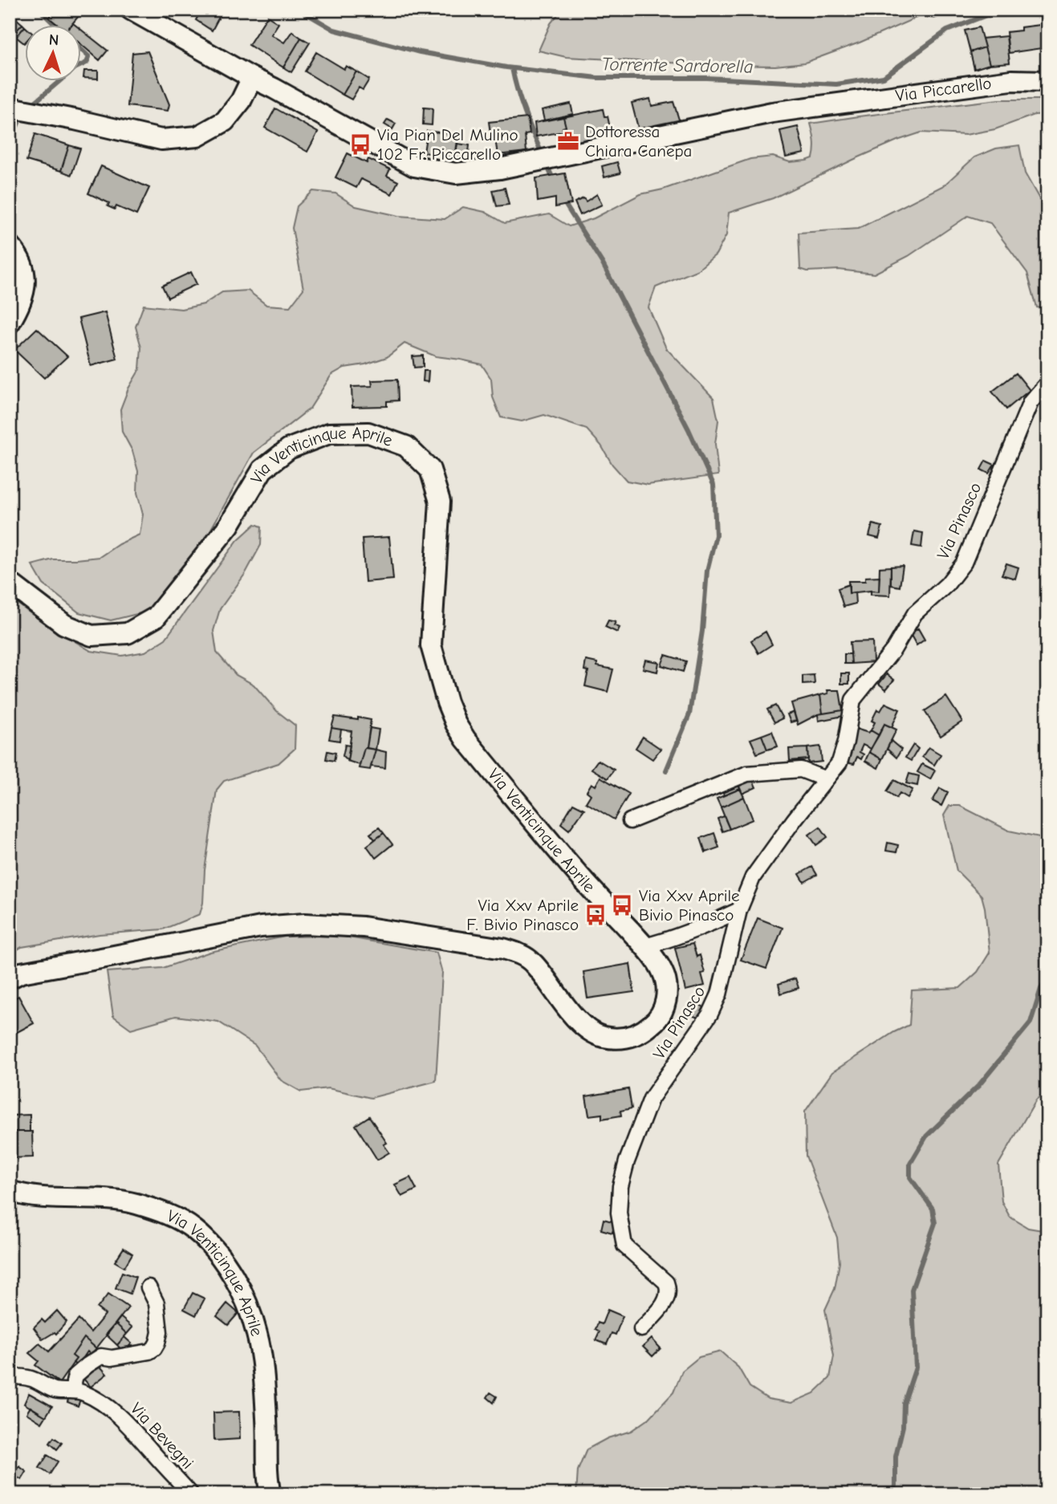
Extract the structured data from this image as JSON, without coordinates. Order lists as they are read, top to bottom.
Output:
{
  "streets": {
    "main road": ["Via Piccarello", "Via Venticinque Aprile"],
    "street": ["Via Pinasco", "Via Bevegni"]
  },
  "water": ["Torrente Sardorella"],
  "places": {
    "office": ["Dottoressa Chiara Canepa"],
    "bus stop": ["Via Pian Del Mulino 102 Fr. Piccarello", "Via Xxv Aprile Bivio Pinasco", "Via Xxv Aprile F. Bivio Pinasco"]
  },
  "north": "top"
}
